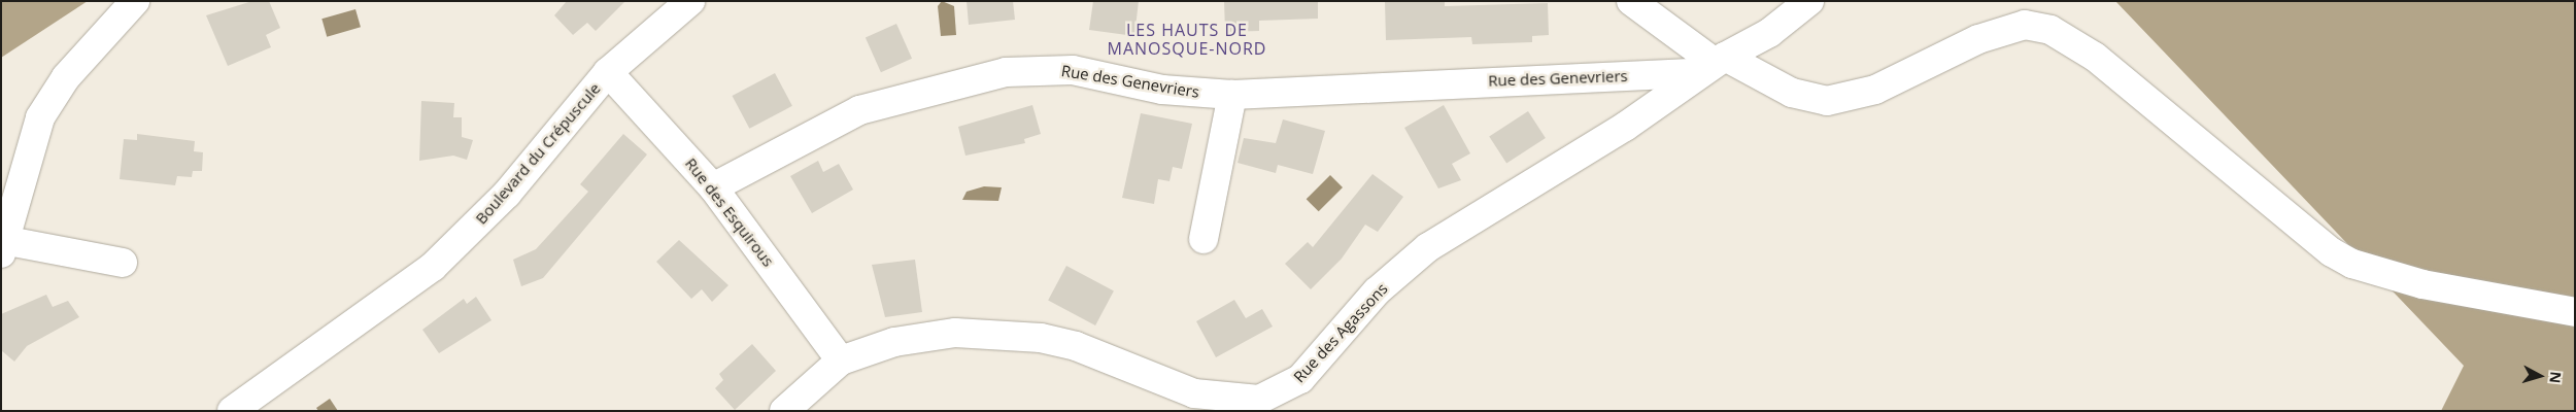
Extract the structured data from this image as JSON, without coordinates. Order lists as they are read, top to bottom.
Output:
{
  "streets": {
    "street": [
      "Rue des Genevriers",
      "Boulevard du Crépuscule",
      "Rue des Esquirous",
      "Rue des Agassons"
    ]
  },
  "crossings": [
    ["Rue des Genevriers", "Rue des Esquirous"],
    ["Rue des Genevriers", "Rue des Agassons"],
    ["Boulevard du Crépuscule", "Rue des Esquirous"],
    ["Rue des Esquirous", "Rue des Agassons"]
  ],
  "districts": ["LES HAUTS DE MANOSQUE-NORD"],
  "north": "right"
}
